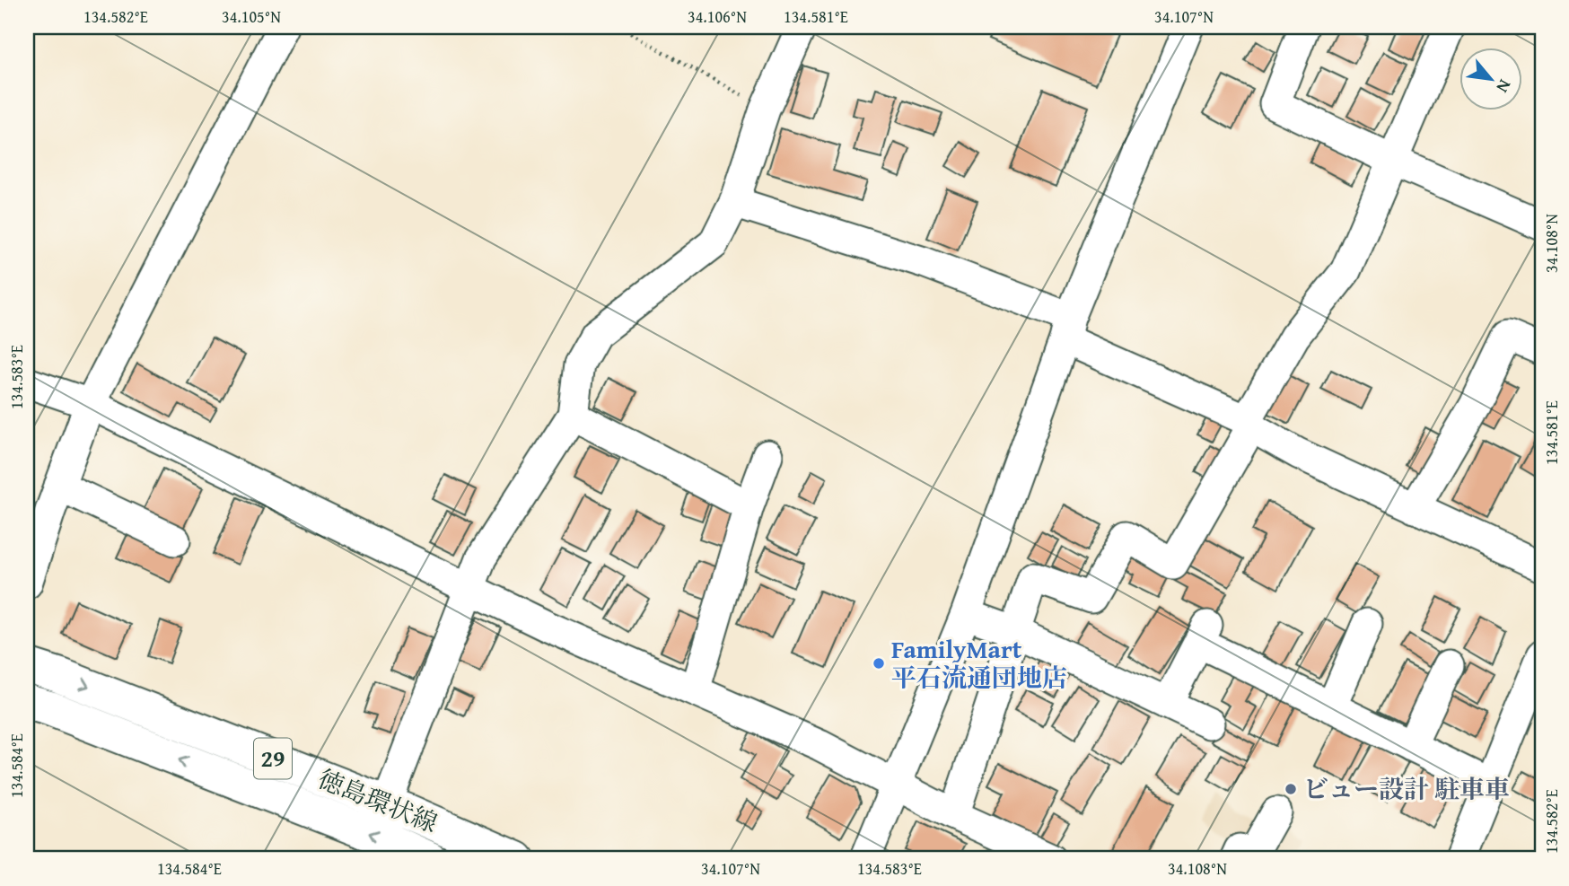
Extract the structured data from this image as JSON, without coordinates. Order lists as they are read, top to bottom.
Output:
{
  "streets": {
    "main road": ["29", "徳島環状線"]
  },
  "places": ["FamilyMart 平石流通団地店", "ビュー設計 駐車車"],
  "north": "bottom right",
  "coordinates": [
    "134.582°E",
    "34.105°N",
    "34.106°N",
    "134.581°E",
    "34.107°N",
    "34.108°N",
    "134.583°E",
    "134.584°E"
  ]
}
